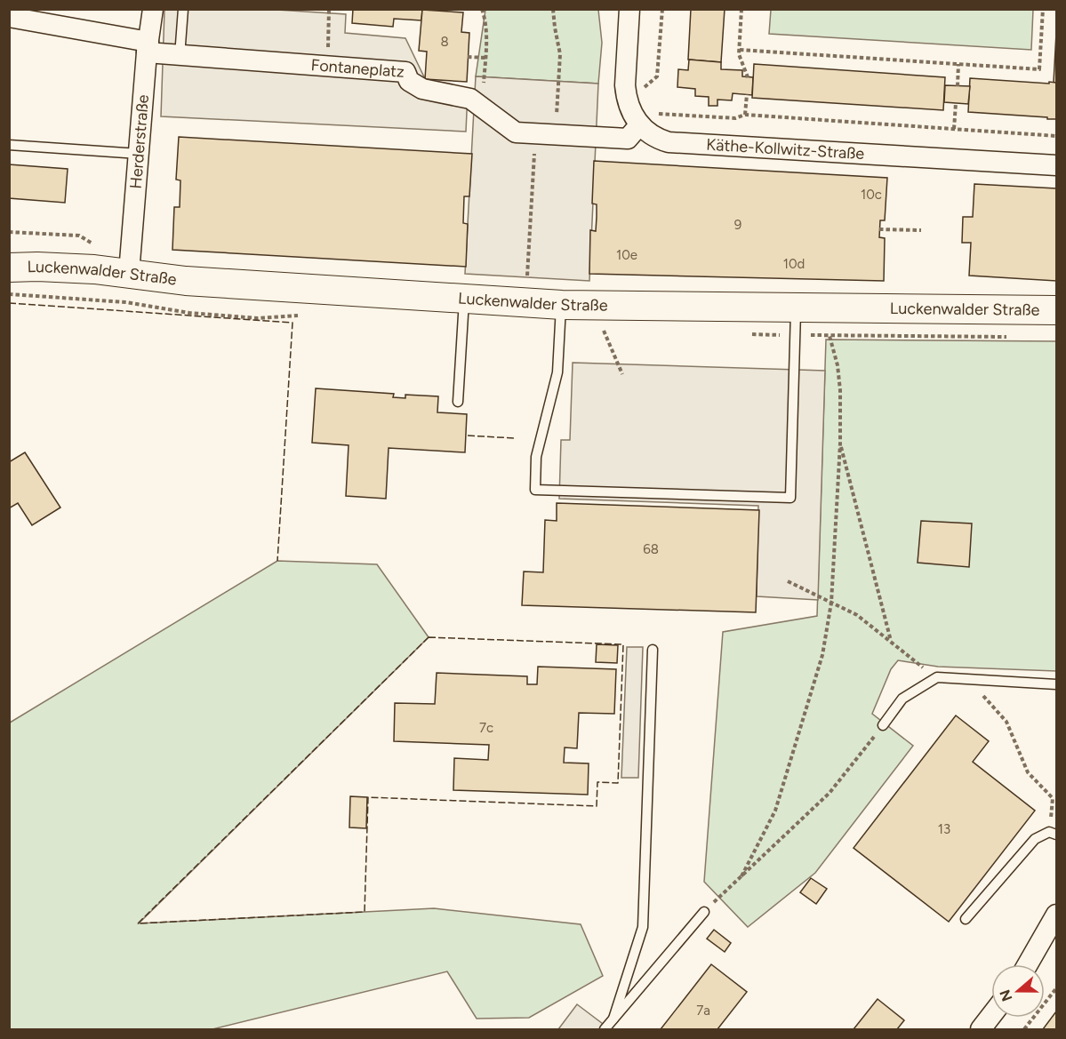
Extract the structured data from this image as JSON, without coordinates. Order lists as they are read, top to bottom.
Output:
{
  "streets": {
    "main road": ["Luckenwalder Straße"],
    "street": ["Fontaneplatz", "Herderstraße", "Käthe-Kollwitz-Straße"]
  },
  "crossings": [
    ["Fontaneplatz", "Herderstraße"],
    ["Fontaneplatz", "Käthe-Kollwitz-Straße"],
    ["Herderstraße", "Luckenwalder Straße"]
  ],
  "house_numbers": [
    "8",
    "10c",
    "9",
    "10e",
    "10d",
    "68",
    "7c",
    "13",
    "7a"
  ],
  "north": "left"
}
